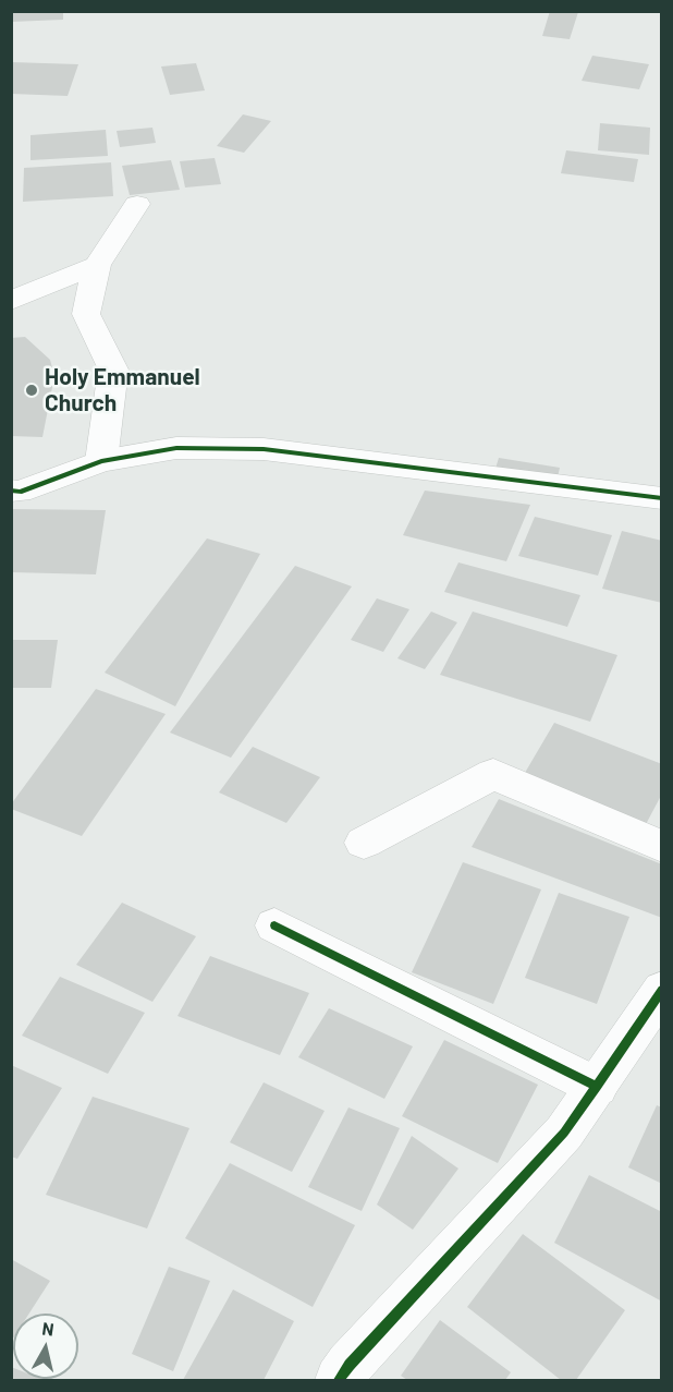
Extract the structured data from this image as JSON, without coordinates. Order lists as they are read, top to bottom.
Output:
{
  "places": ["Holy Emmanuel Church"],
  "north": "top"
}
